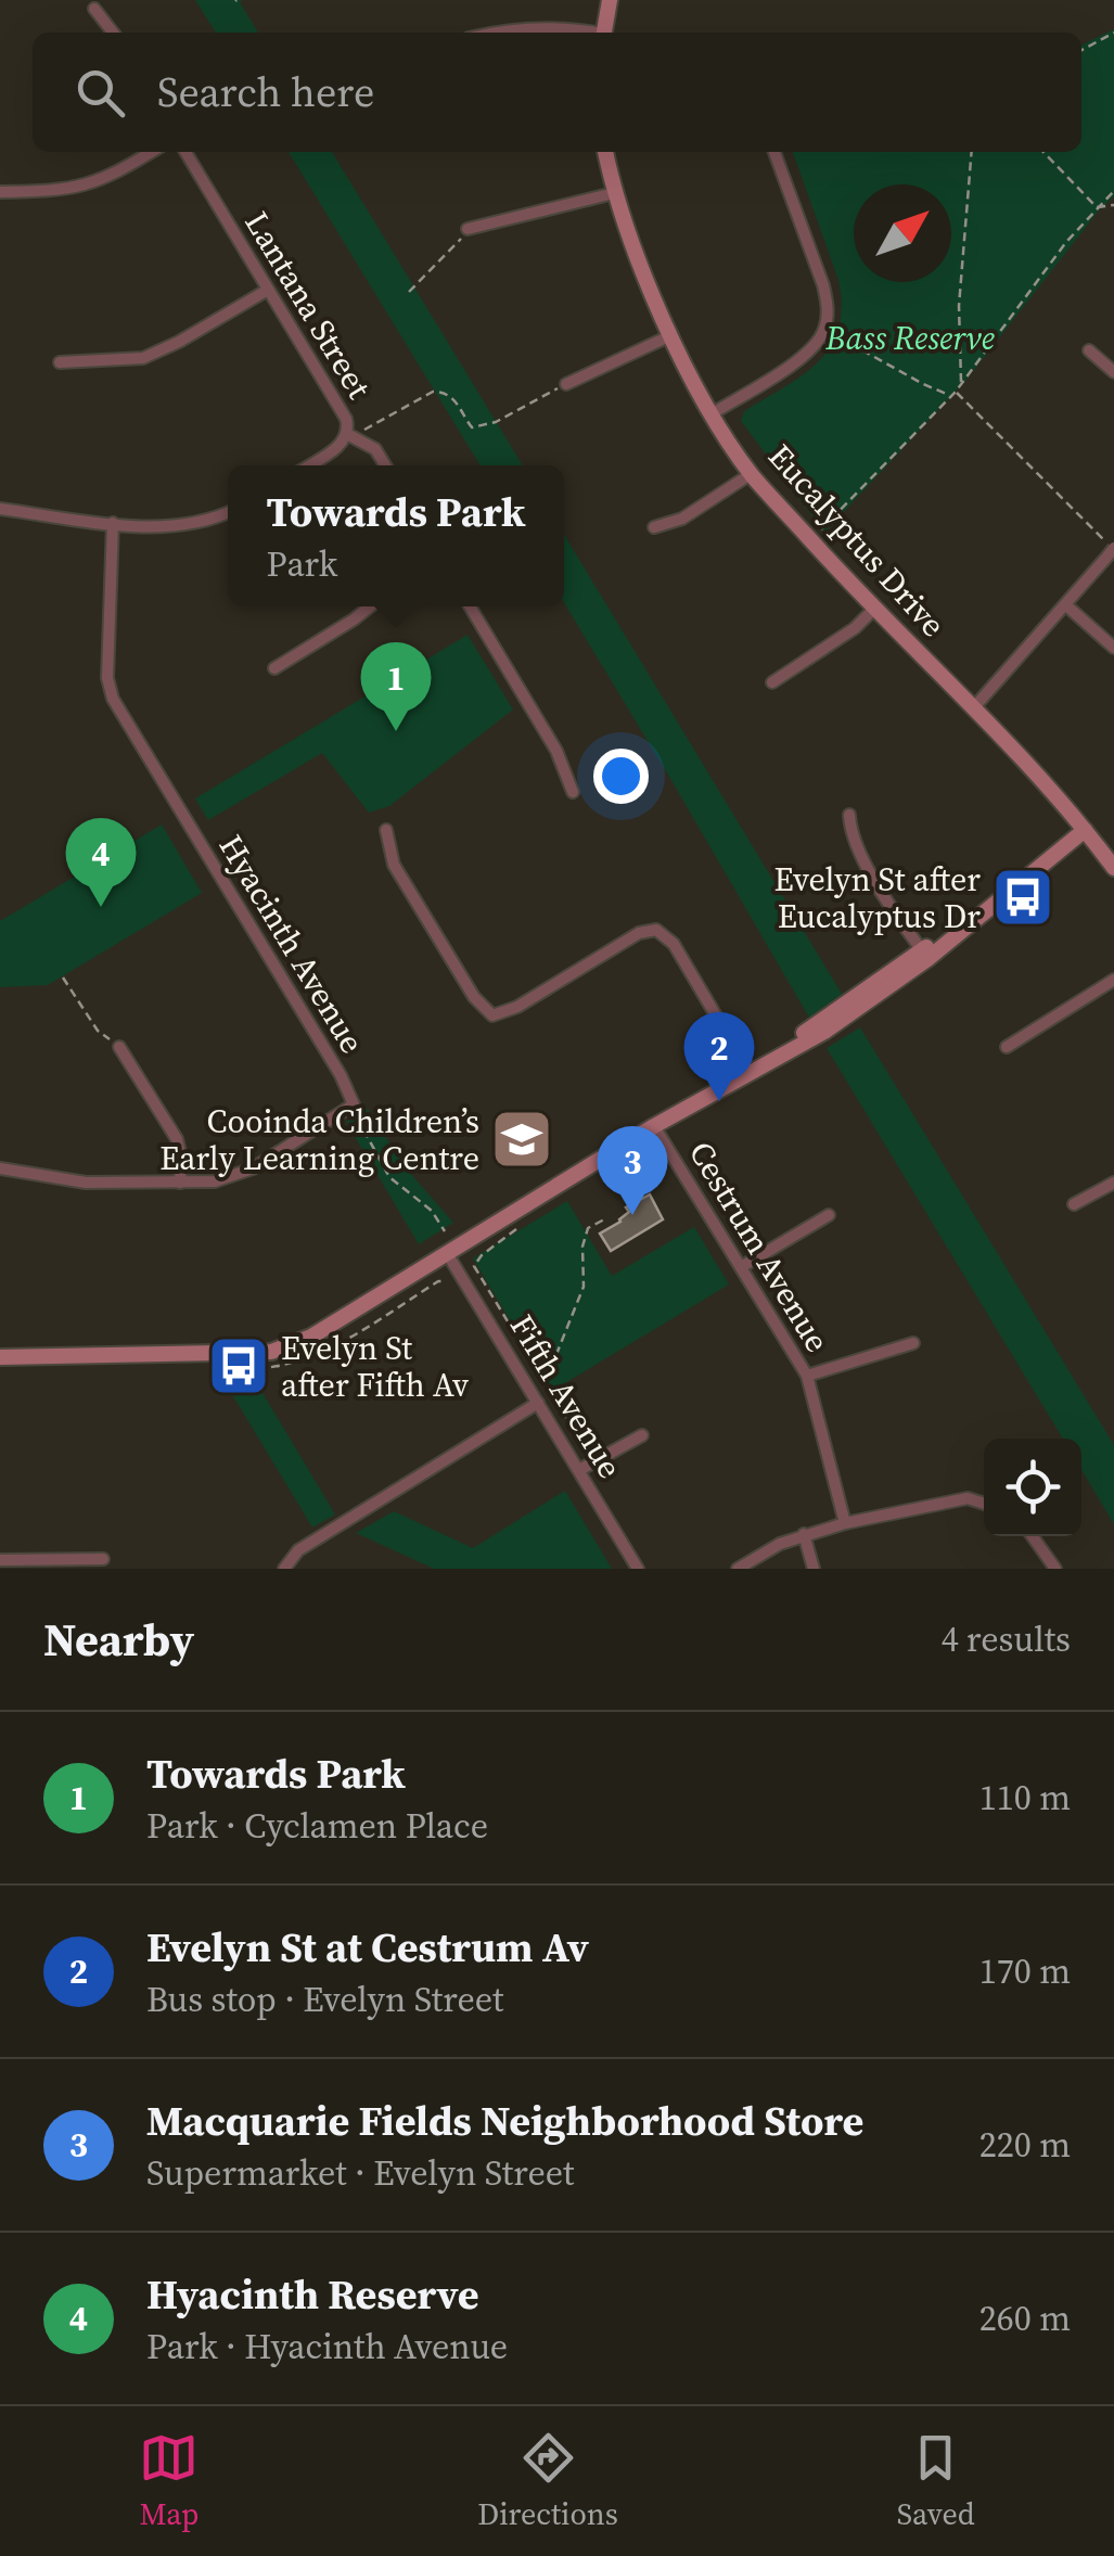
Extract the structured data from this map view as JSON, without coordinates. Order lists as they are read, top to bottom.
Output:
{
  "streets": {
    "street": [
      "Lantana Street",
      "Eucalyptus Drive",
      "Hyacinth Avenue",
      "Cestrum Avenue",
      "Fifth Avenue"
    ]
  },
  "parks": ["Bass Reserve"],
  "places": {
    "bus stop": ["Evelyn St after Eucalyptus Dr", "Evelyn St after Fifth Av"],
    "school or university": ["Cooinda Children’s Early Learning Centre"]
  },
  "north": "top right",
  "page": {
    "search": "Search here",
    "popup": ["Towards Park", "Park"],
    "pins": [
      "1",
      "4",
      "2",
      "3"
    ],
    "heading": ["Nearby", "4 results"],
    "list": [
      {
        "mark": "1",
        "name": "Towards Park",
        "note": "Park · Cyclamen Place",
        "value": "110 m"
      },
      {
        "mark": "2",
        "name": "Evelyn St at Cestrum Av",
        "note": "Bus stop · Evelyn Street",
        "value": "170 m"
      },
      {
        "mark": "3",
        "name": "Macquarie Fields Neighborhood Store",
        "note": "Supermarket · Evelyn Street",
        "value": "220 m"
      },
      {
        "mark": "4",
        "name": "Hyacinth Reserve",
        "note": "Park · Hyacinth Avenue",
        "value": "260 m"
      }
    ],
    "nav": ["Map", "Directions", "Saved"]
  }
}
